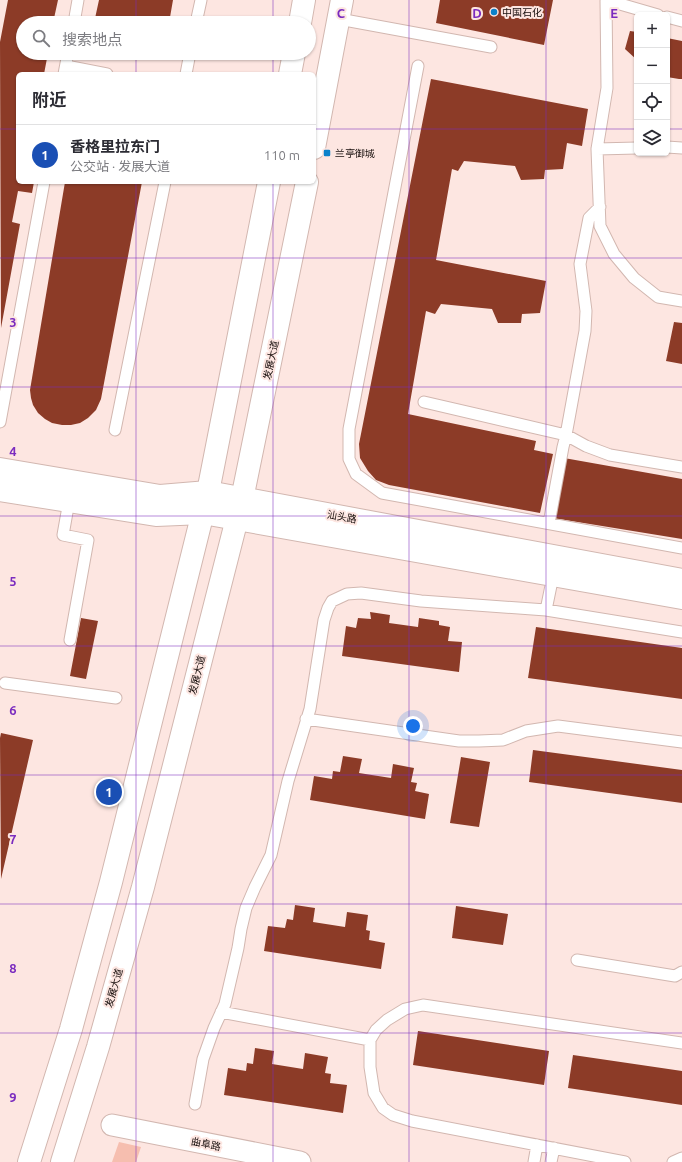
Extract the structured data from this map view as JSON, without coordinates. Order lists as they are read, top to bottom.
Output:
{
  "streets": {
    "main road": ["发展大道", "汕头路"],
    "street": ["曲阜路"]
  },
  "crossings": [
    ["发展大道", "汕头路"]
  ],
  "places": {
    "other": ["中国石化"],
    "transit": ["兰亭御城"]
  },
  "page": {
    "map_buttons": ["+", "−"],
    "search": "搜索地点",
    "heading": "附近",
    "list": [
      {
        "mark": "1",
        "name": "香格里拉东门",
        "note": "公交站 · 发展大道",
        "value": "110 m"
      }
    ],
    "pins": "1"
  },
  "grid": {
    "columns": ["C", "D", "E"],
    "rows": [
      "3",
      "4",
      "5",
      "6",
      "7",
      "8",
      "9"
    ]
  }
}
